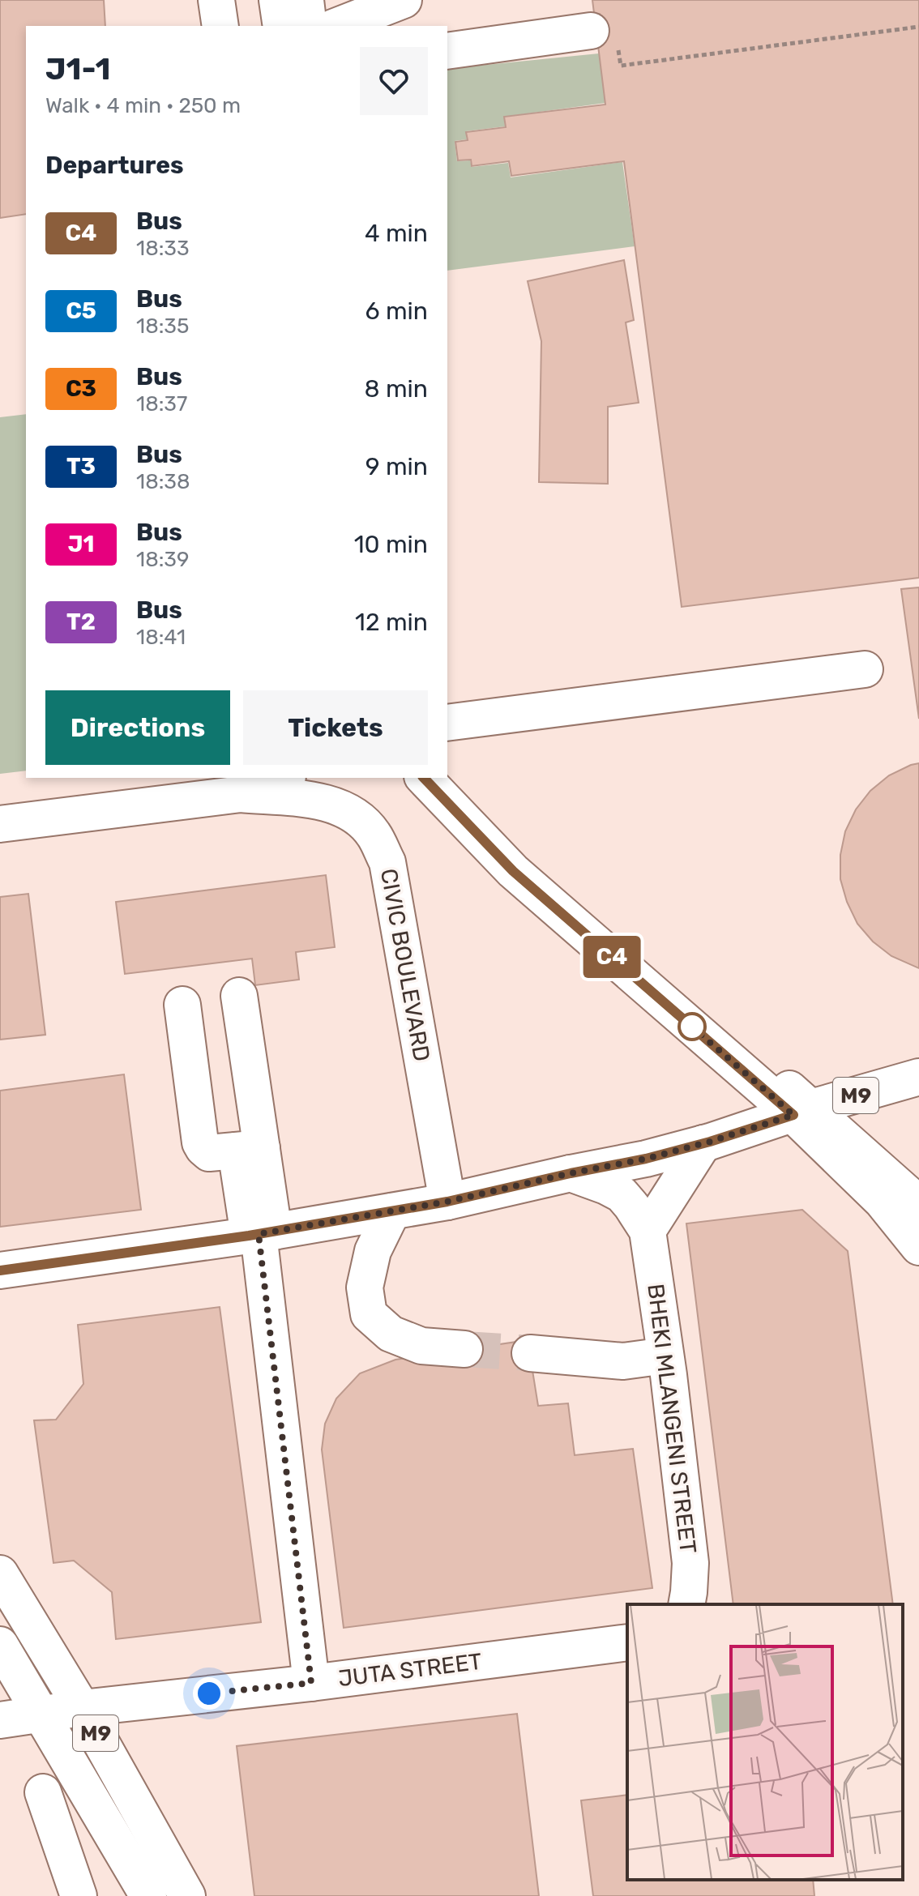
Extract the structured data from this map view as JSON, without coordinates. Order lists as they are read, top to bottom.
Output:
{
  "streets": {
    "main road": [
      "CIVIC BOULEVARD",
      "M9",
      "BHEKI MLANGENI STREET",
      "JUTA STREET"
    ]
  },
  "crossings": [
    ["CIVIC BOULEVARD", "M9"],
    ["M9", "BHEKI MLANGENI STREET"],
    ["M9", "JUTA STREET"]
  ],
  "lines": ["bus line C4"],
  "page": {
    "on_map": "C4",
    "heading": [
      ["J1-1", "Walk · 4 min · 250 m"],
      "Departures"
    ],
    "list": [
      {
        "mark": "C4",
        "name": "Bus",
        "note": "18:33",
        "value": "4 min"
      },
      {
        "mark": "C5",
        "name": "Bus",
        "note": "18:35",
        "value": "6 min"
      },
      {
        "mark": "C3",
        "name": "Bus",
        "note": "18:37",
        "value": "8 min"
      },
      {
        "mark": "T3",
        "name": "Bus",
        "note": "18:38",
        "value": "9 min"
      },
      {
        "mark": "J1",
        "name": "Bus",
        "note": "18:39",
        "value": "10 min"
      },
      {
        "mark": "T2",
        "name": "Bus",
        "note": "18:41",
        "value": "12 min"
      }
    ],
    "buttons": ["Directions", "Tickets"]
  }
}
